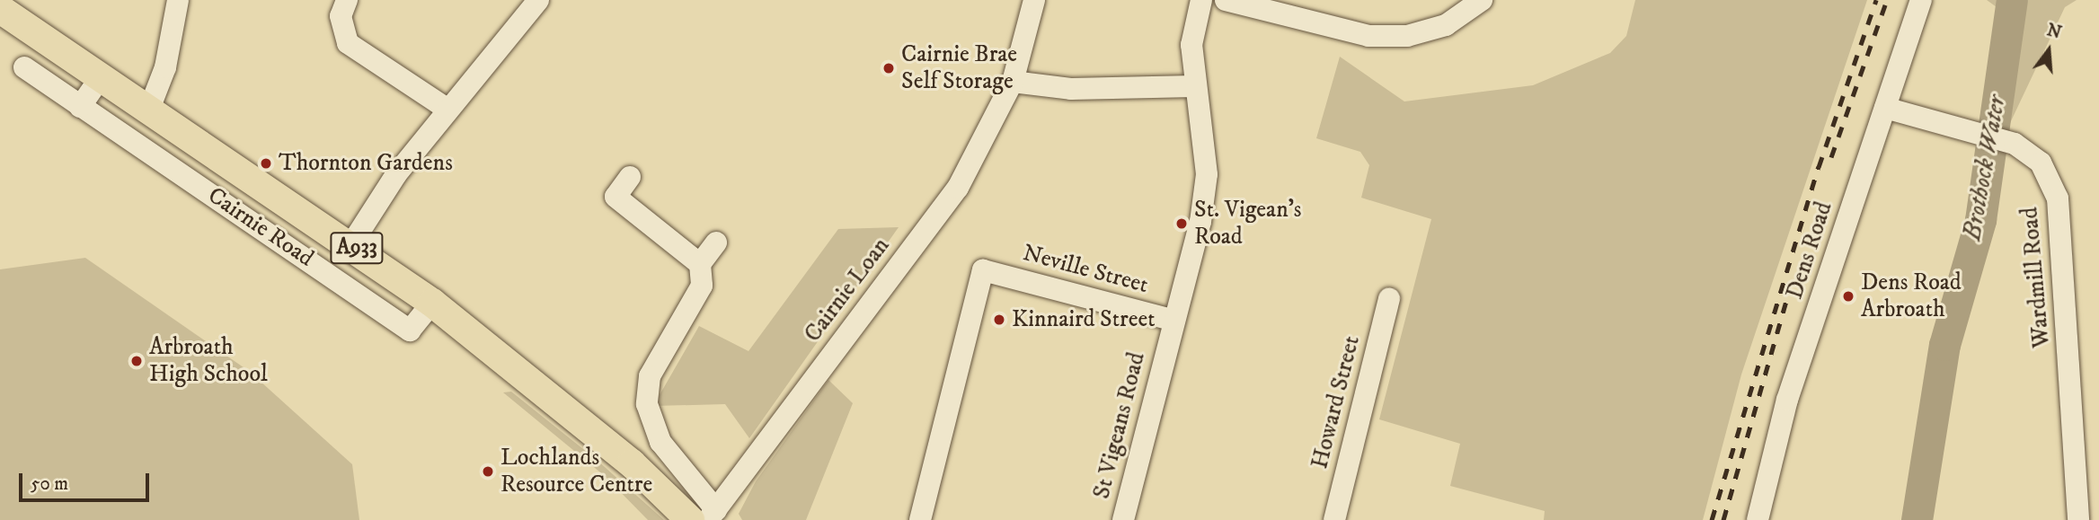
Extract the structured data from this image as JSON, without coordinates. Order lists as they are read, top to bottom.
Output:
{
  "streets": {
    "main road": ["Cairnie Road", "A933"],
    "street": [
      "Dens Road",
      "Neville Street",
      "Wardmill Road",
      "Cairnie Loan",
      "Howard Street",
      "St Vigeans Road"
    ]
  },
  "crossings": [
    ["Cairnie Road", "Cairnie Loan"],
    ["Dens Road", "Wardmill Road"],
    ["Neville Street", "St Vigeans Road"]
  ],
  "water": ["Brothock Water"],
  "places": [
    "Cairnie Brae Self Storage",
    "Thornton Gardens",
    "St. Vigean's Road",
    "Dens Road Arbroath",
    "Kinnaird Street",
    "Arbroath High School",
    "Lochlands Resource Centre"
  ],
  "scale_bar": "50 m",
  "north": "top"
}
